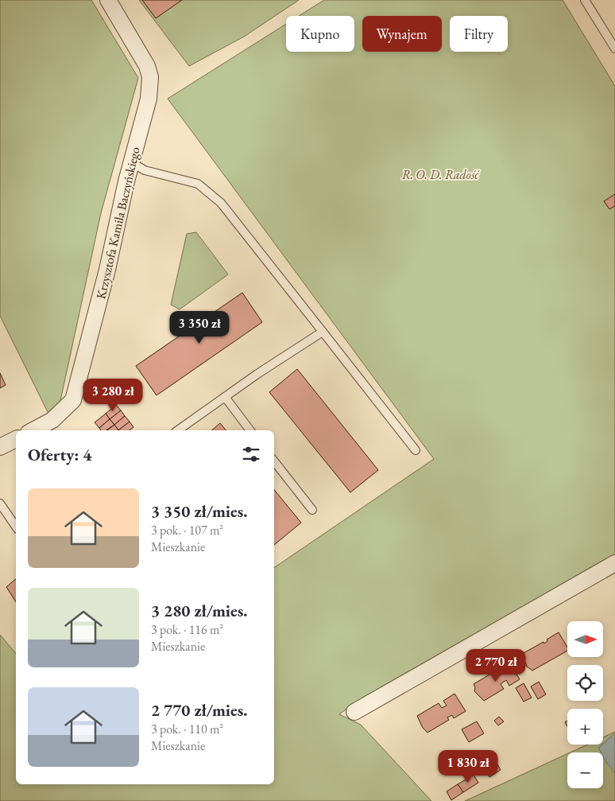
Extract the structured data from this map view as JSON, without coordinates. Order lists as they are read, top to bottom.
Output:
{
  "streets": {
    "street": ["Krzysztofa Kamila Baczyńskiego"]
  },
  "parks": ["R. O. D. Radość"],
  "north": "right",
  "page": {
    "chip": ["Kupno", "Wynajem", "Filtry"],
    "price": [
      "3 350 zł",
      "3 280 zł",
      "2 770 zł",
      "1 830 zł"
    ],
    "heading": "Oferty: 4",
    "list": [
      {
        "name": "3 350 zł/mies.",
        "note": "3 pok. · 107 m² · Mieszkanie"
      },
      {
        "name": "3 280 zł/mies.",
        "note": "3 pok. · 116 m² · Mieszkanie"
      },
      {
        "name": "2 770 zł/mies.",
        "note": "3 pok. · 110 m² · Mieszkanie"
      }
    ],
    "map_buttons": ["+", "−"]
  }
}
